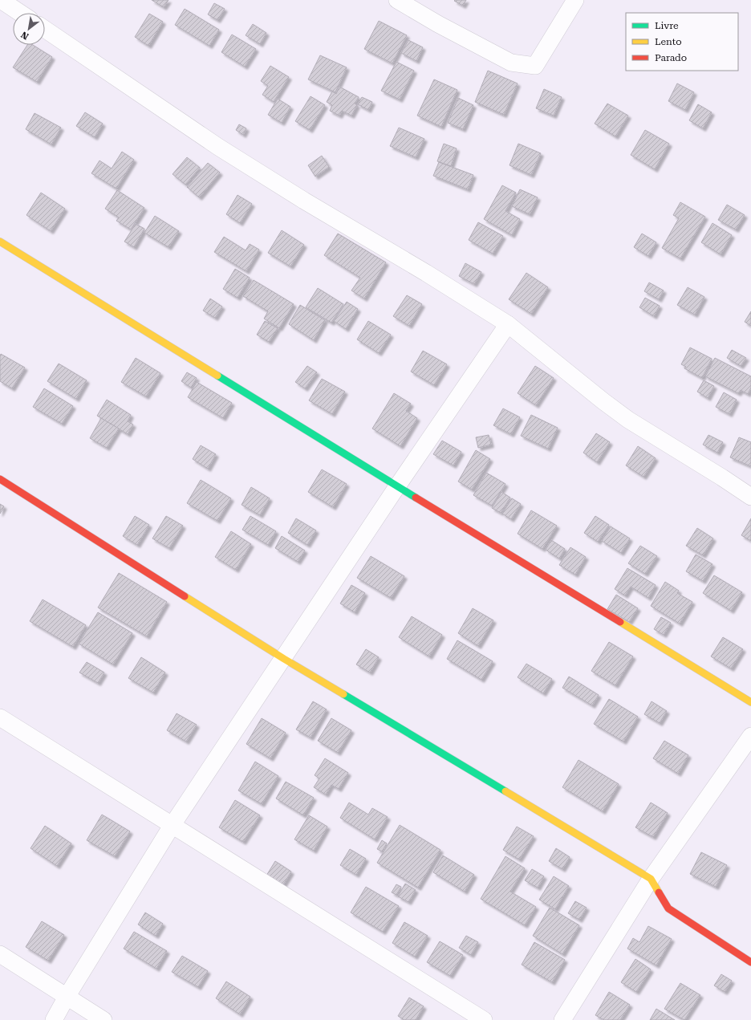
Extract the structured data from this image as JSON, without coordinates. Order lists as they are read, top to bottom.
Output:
{
  "legend": ["Livre", "Lento", "Parado"],
  "north": "bottom left"
}
